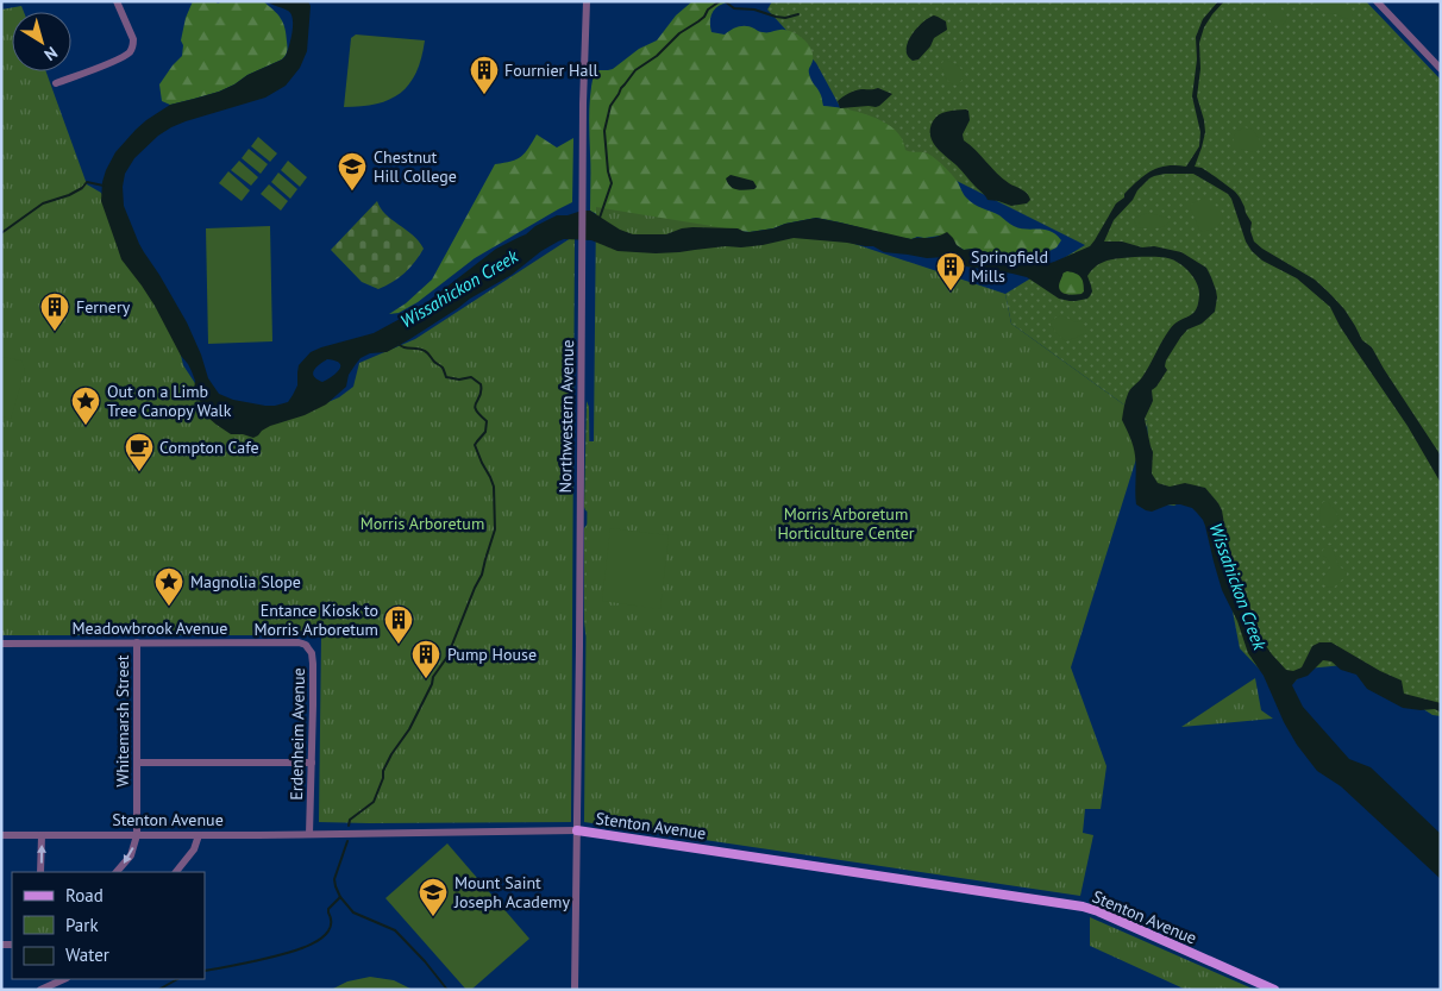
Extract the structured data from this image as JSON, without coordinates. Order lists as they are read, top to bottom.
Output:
{
  "streets": {
    "main road": ["Stenton Avenue"],
    "street": [
      "Northwestern Avenue",
      "Meadowbrook Avenue",
      "Whitemarsh Street",
      "Erdenheim Avenue"
    ]
  },
  "crossings": [
    ["Northwestern Avenue", "Stenton Avenue"],
    ["Meadowbrook Avenue", "Whitemarsh Street"],
    ["Meadowbrook Avenue", "Erdenheim Avenue"],
    ["Whitemarsh Street", "Stenton Avenue"],
    ["Erdenheim Avenue", "Stenton Avenue"]
  ],
  "water": ["Wissahickon Creek"],
  "parks": ["Morris Arboretum Horticulture Center", "Morris Arboretum"],
  "places": {
    "building": [
      "Fournier Hall",
      "Springfield Mills",
      "Fernery",
      "Entance Kiosk to Morris Arboretum",
      "Pump House"
    ],
    "school or university": ["Chestnut Hill College", "Mount Saint Joseph Academy"],
    "place": ["Out on a Limb Tree Canopy Walk", "Magnolia Slope"],
    "cafe": ["Compton Cafe"]
  },
  "legend": ["Road", "Park", "Water"],
  "north": "bottom right"
}
